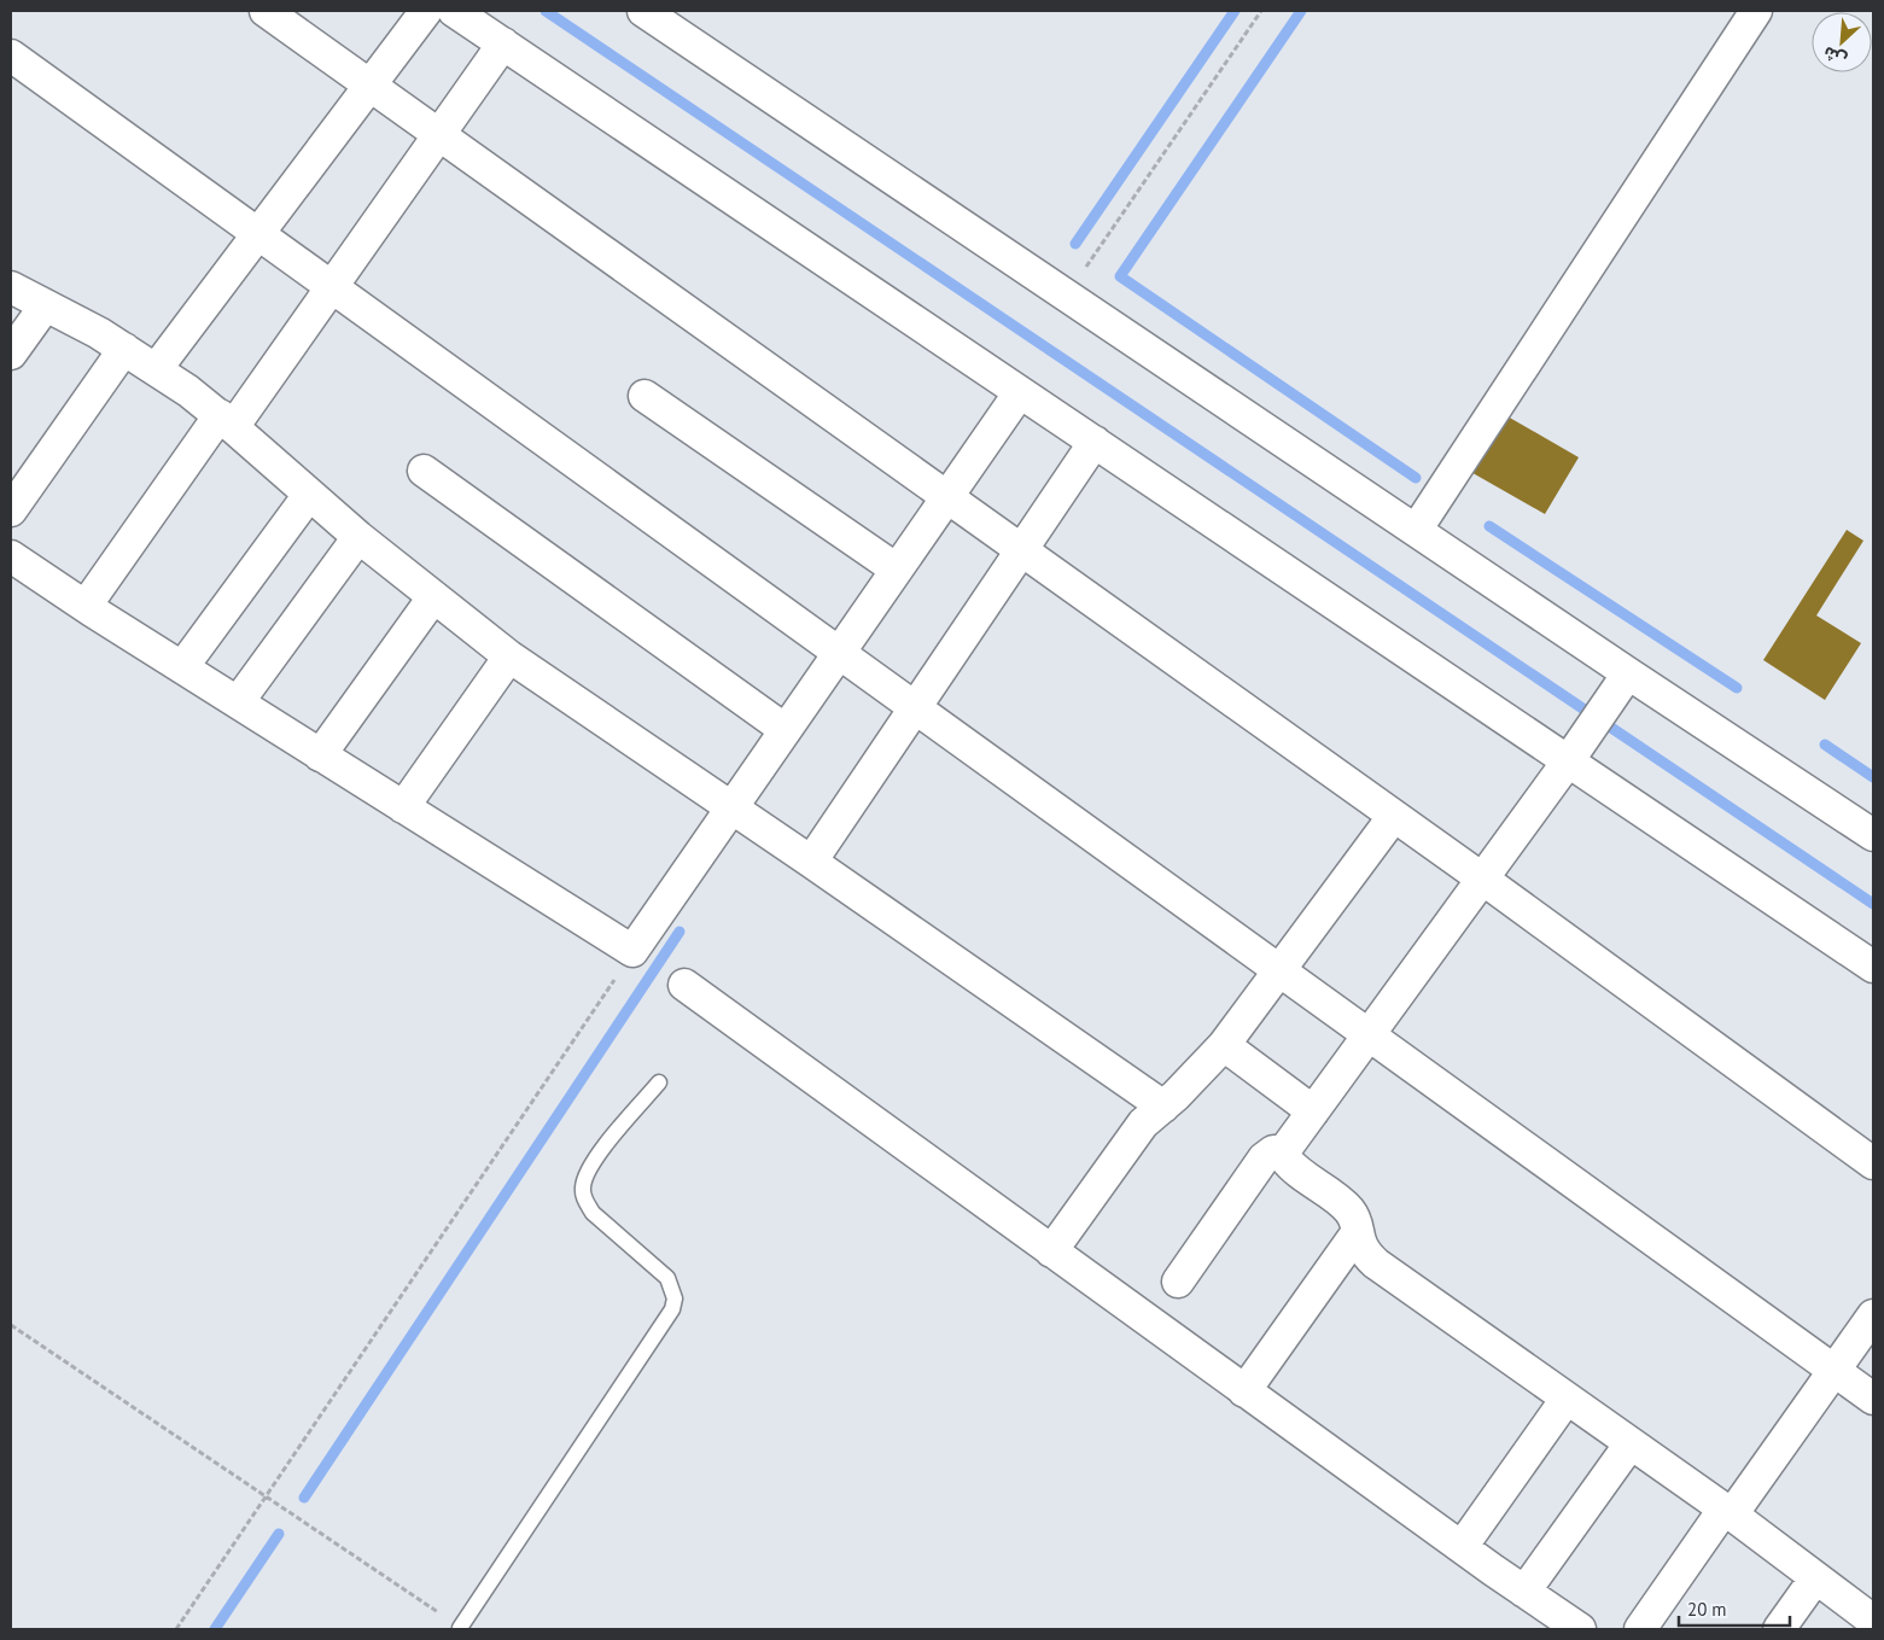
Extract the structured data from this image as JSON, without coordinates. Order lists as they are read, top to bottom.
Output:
{
  "scale_bar": "20 m",
  "north": "bottom left"
}
